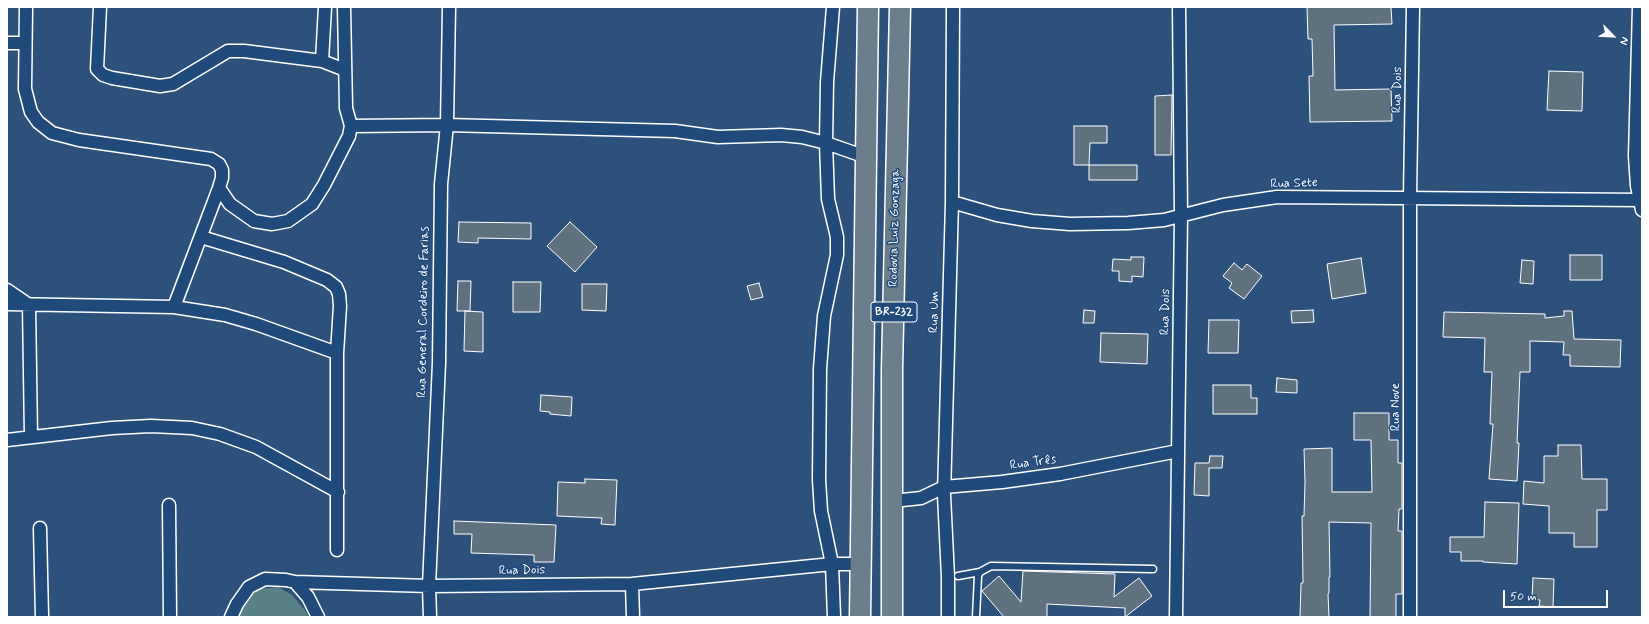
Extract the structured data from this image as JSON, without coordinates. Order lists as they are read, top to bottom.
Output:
{
  "streets": {
    "highway": ["Rodovia Luiz Gonzaga", "BR-232"],
    "street": [
      "Rua Dois",
      "Rua Sete",
      "Rua General Cordeiro de Farias",
      "Rua Um",
      "Rua Nove",
      "Rua Três"
    ]
  },
  "crossings": [
    ["Rua Dois", "Rua Sete"],
    ["Rua Dois", "Rua General Cordeiro de Farias"],
    ["Rua Dois", "BR-232"],
    ["Rua Dois", "Rua Nove"],
    ["Rua Dois", "Rua Três"],
    ["Rua Sete", "Rua Um"],
    ["Rua Sete", "Rua Nove"],
    ["Rodovia Luiz Gonzaga", "Rua Três"],
    ["Rua Um", "Rua Três"]
  ],
  "scale_bar": "50 m",
  "north": "bottom right"
}
